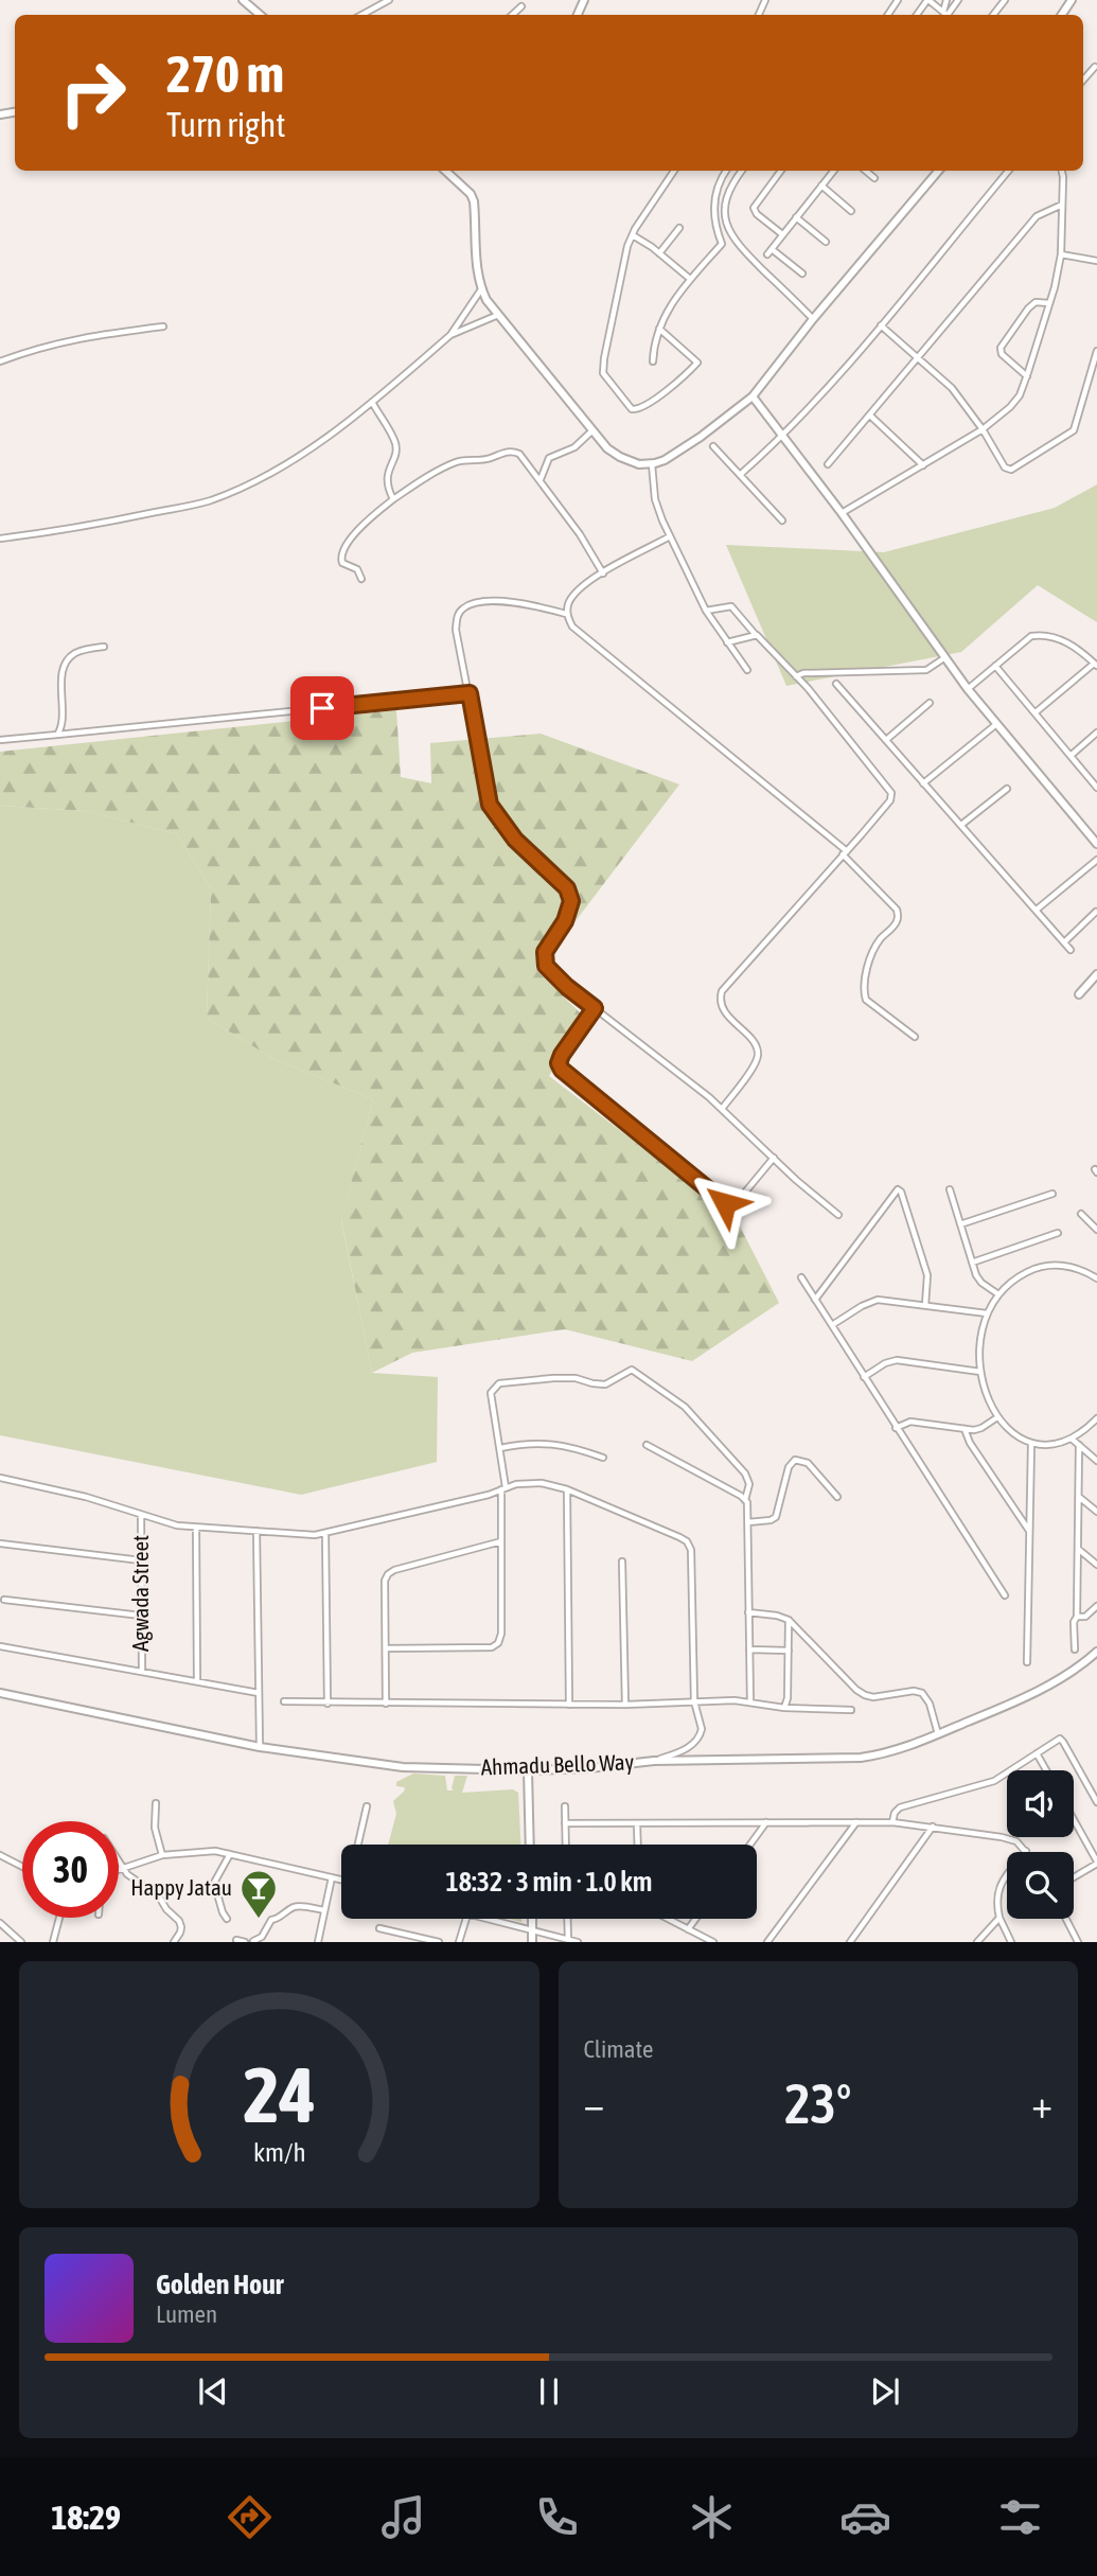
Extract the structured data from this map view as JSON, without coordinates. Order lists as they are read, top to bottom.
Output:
{
  "streets": {
    "street": ["Agwada Street", "Ahmadu Bello Way"]
  },
  "places": {
    "bar": ["Happy Jatau"]
  },
  "page": {
    "turn": ["270 m", "Turn right"],
    "limit": "30",
    "trip": "18:32 · 3 min · 1.0 km",
    "tile": "Climate",
    "heat": ["−", "23°", "+"],
    "song": ["Golden Hour", "Lumen"],
    "tabs": "18:29",
    "gauge": ["24", "km/h"]
  }
}
